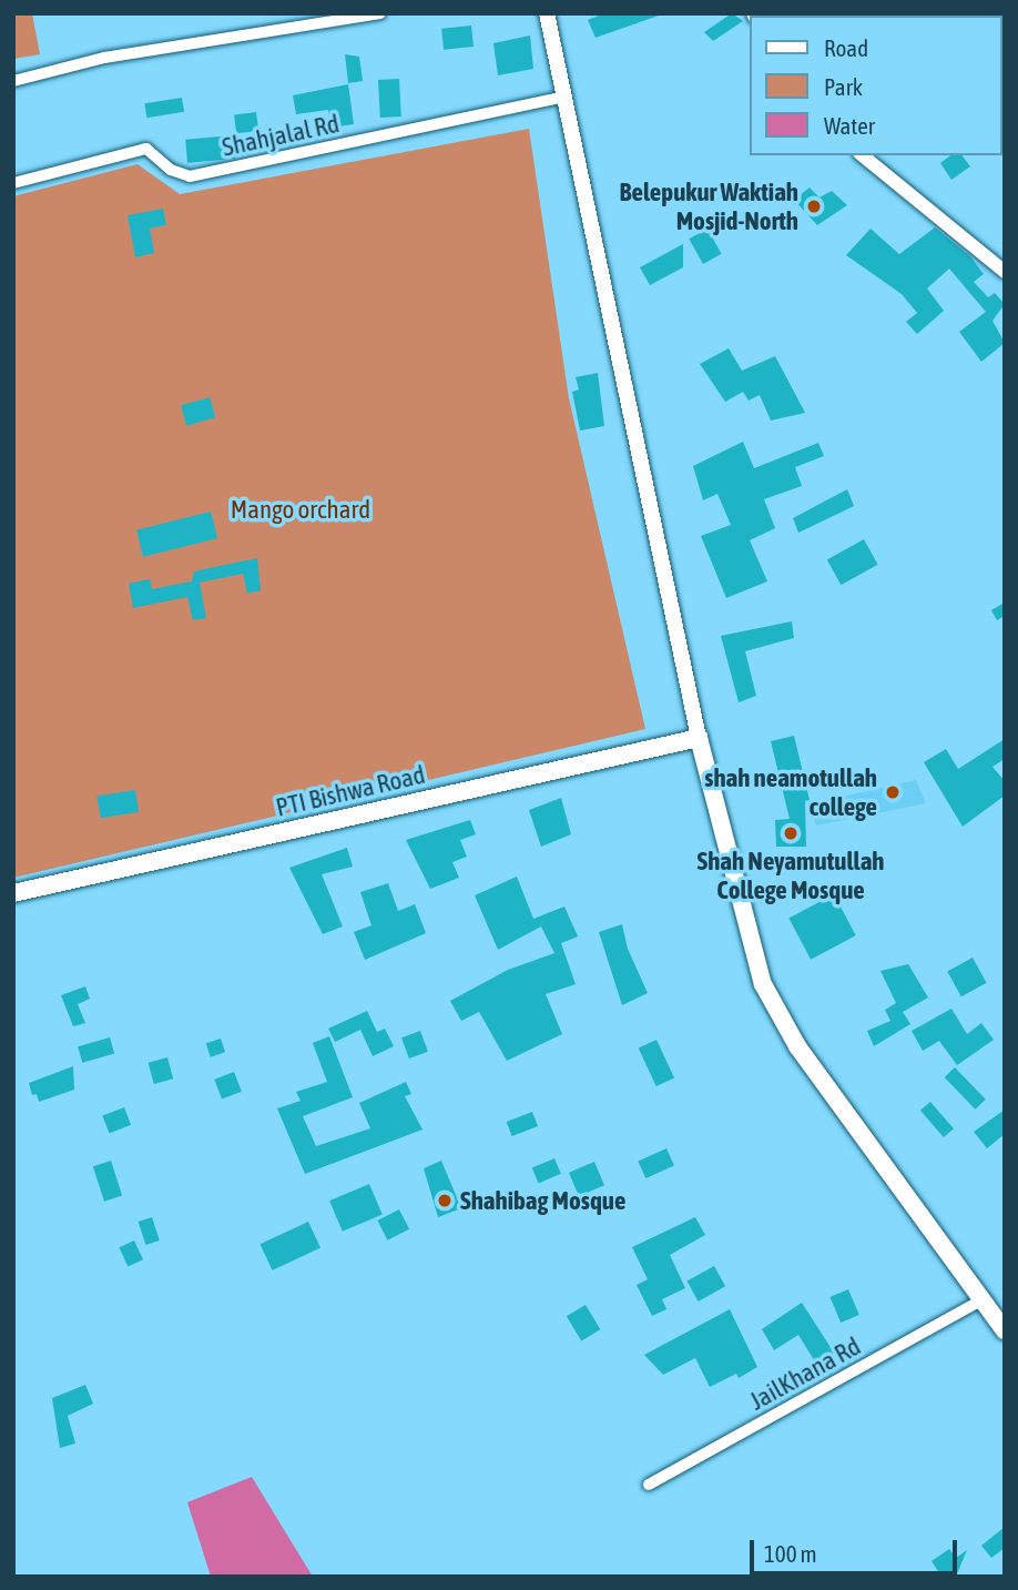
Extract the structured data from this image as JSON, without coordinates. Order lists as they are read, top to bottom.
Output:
{
  "streets": {
    "highway": ["PTI Bishwa Road"],
    "street": ["Shahjalal Rd", "JailKhana Rd"]
  },
  "parks": ["Mango orchard"],
  "places": [
    "Belepukur Waktiah Mosjid-North",
    "shah neamotullah college",
    "Shah Neyamutullah College Mosque",
    "Shahibag Mosque"
  ],
  "legend": ["Road", "Park", "Water"],
  "scale_bar": "100 m"
}
